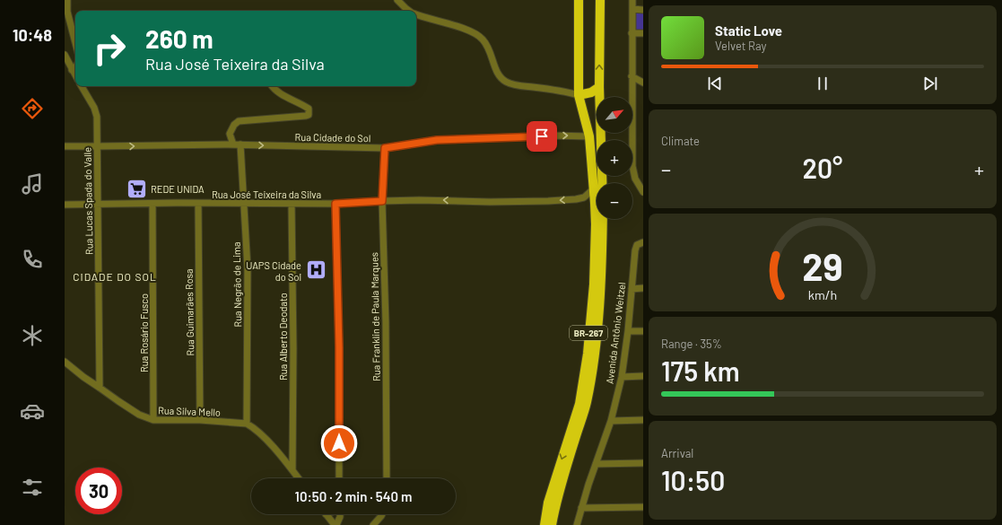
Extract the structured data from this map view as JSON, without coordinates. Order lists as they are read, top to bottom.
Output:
{
  "streets": {
    "highway": ["BR-267"],
    "street": [
      "Rua Cidade do Sol",
      "Rua José Teixeira da Silva",
      "Rua Lucas Spada do Valle",
      "Rua Negrão de Lima",
      "Rua Guimarães Rosa",
      "Rua Franklin de Paula Marques",
      "Rua Rosário Fusco",
      "Avenida Antônio Weitzel",
      "Rua Alberto Deodato",
      "Rua Silva Mello"
    ]
  },
  "crossings": [
    ["Rua Cidade do Sol", "Rua Lucas Spada do Valle"],
    ["Rua Cidade do Sol", "Rua Negrão de Lima"],
    ["Rua Cidade do Sol", "Rua Franklin de Paula Marques"],
    ["Rua Cidade do Sol", "BR-267"],
    ["Rua José Teixeira da Silva", "Rua Lucas Spada do Valle"],
    ["Rua José Teixeira da Silva", "Rua Negrão de Lima"],
    ["Rua José Teixeira da Silva", "Rua Guimarães Rosa"],
    ["Rua José Teixeira da Silva", "Rua Franklin de Paula Marques"],
    ["Rua José Teixeira da Silva", "Rua Rosário Fusco"],
    ["Rua José Teixeira da Silva", "BR-267"],
    ["Rua José Teixeira da Silva", "Rua Alberto Deodato"],
    ["Rua Lucas Spada do Valle", "Rua Silva Mello"],
    ["Rua Negrão de Lima", "Rua Silva Mello"],
    ["Rua Guimarães Rosa", "Rua Silva Mello"],
    ["Rua Rosário Fusco", "Rua Silva Mello"]
  ],
  "one_way": ["Rua Cidade do Sol", "Rua José Teixeira da Silva"],
  "districts": ["CIDADE DO SOL"],
  "places": {
    "supermarket": ["REDE UNIDA"],
    "hospital": ["UAPS Cidade do Sol"]
  },
  "north": "top right",
  "page": {
    "tabs": "10:48",
    "turn": ["260 m", "Rua José Teixeira da Silva"],
    "song": ["Static Love", "Velvet Ray"],
    "map_buttons": ["+", "−"],
    "tile": [
      "Climate",
      ["Range · 35%", "175 km"],
      ["Arrival", "10:50"]
    ],
    "heat": ["−", "20°", "+"],
    "limit": "30",
    "trip": "10:50 · 2 min · 540 m",
    "gauge": ["29", "km/h"]
  }
}
